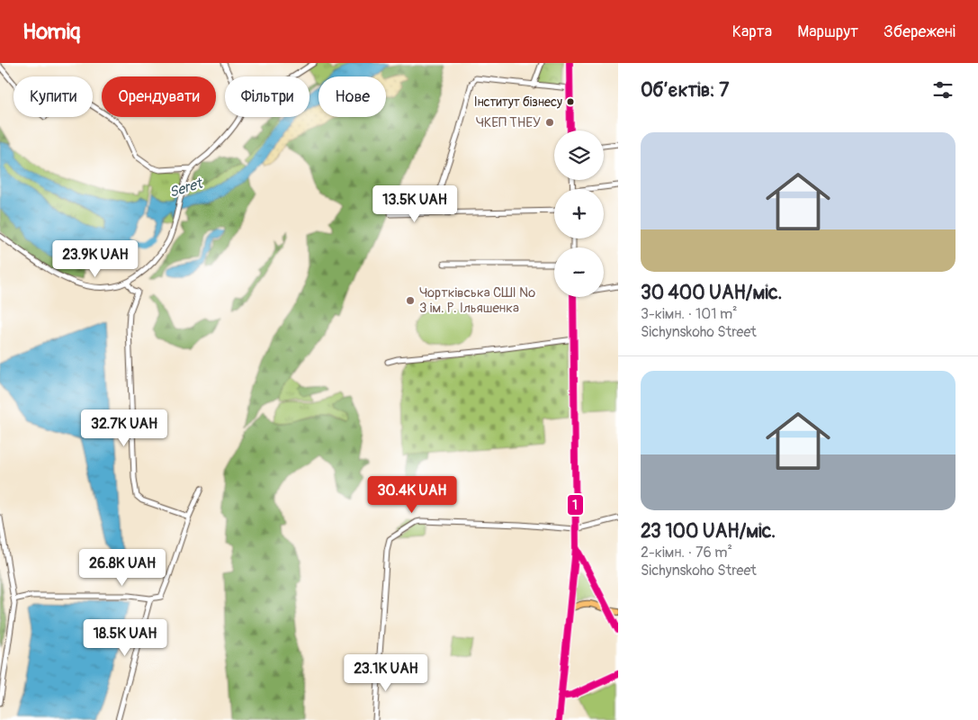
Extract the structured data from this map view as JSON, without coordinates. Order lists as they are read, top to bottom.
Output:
{
  "water": ["Seret"],
  "places": ["Інститут бізнесу", "ЧКЕП ТНЕУ", "Чортківська СШІ № 3 ім. Р. Ільяшенка"],
  "lines": ["transit line 1"],
  "page": {
    "header": "Homiq",
    "nav": ["Карта", "Маршрут", "Збережені"],
    "heading": "Об’єктів: 7",
    "chip": [
      "Купити",
      "Орендувати",
      "Фільтри",
      "Нове"
    ],
    "list": [
      {
        "name": "30 400 UAH/міс.",
        "note": "3-кімн. · 101 m² · Sichynskoho Street"
      },
      {
        "name": "23 100 UAH/міс.",
        "note": "2-кімн. · 76 m² · Sichynskoho Street"
      }
    ],
    "map_buttons": ["+", "−"],
    "price": [
      "13.5K UAH",
      "23.9K UAH",
      "32.7K UAH",
      "30.4K UAH",
      "26.8K UAH",
      "18.5K UAH",
      "23.1K UAH"
    ]
  }
}
